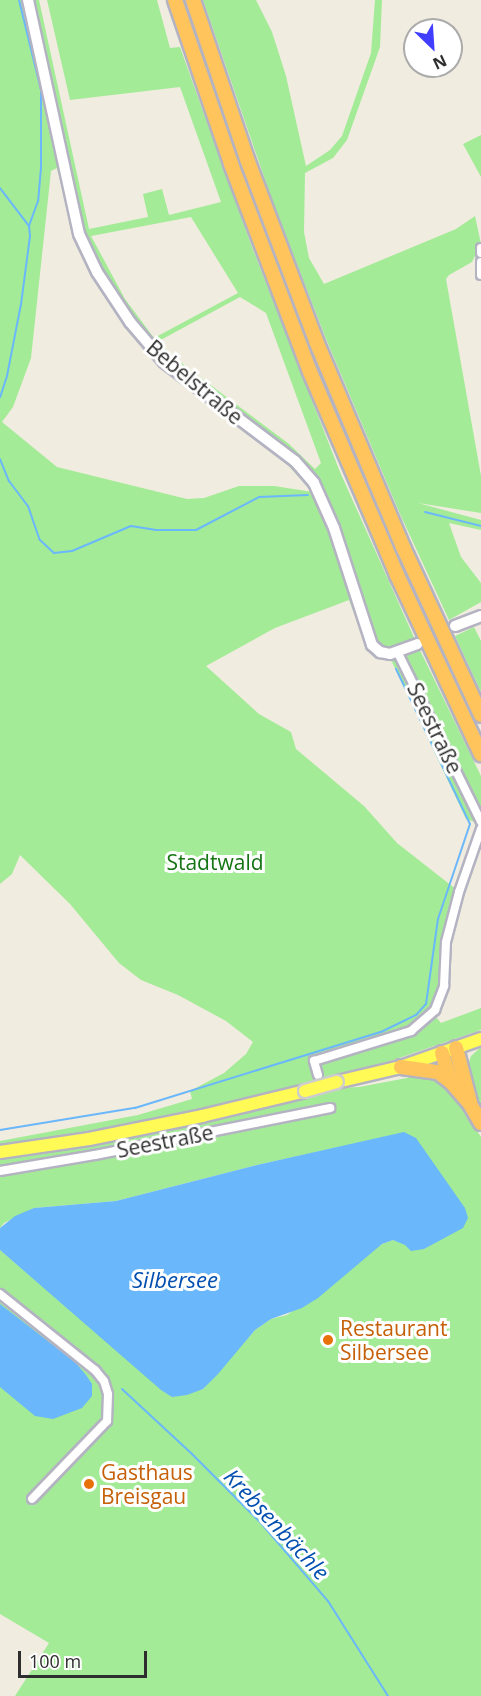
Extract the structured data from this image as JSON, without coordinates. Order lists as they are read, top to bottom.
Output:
{
  "streets": {
    "street": ["Bebelstraße", "Seestraße"]
  },
  "crossings": [
    ["Bebelstraße", "Seestraße"]
  ],
  "water": ["Silbersee", "Krebsenbächle"],
  "parks": ["Stadtwald"],
  "places": ["Restaurant Silbersee", "Gasthaus Breisgau"],
  "scale_bar": "100 m",
  "north": "bottom right"
}
